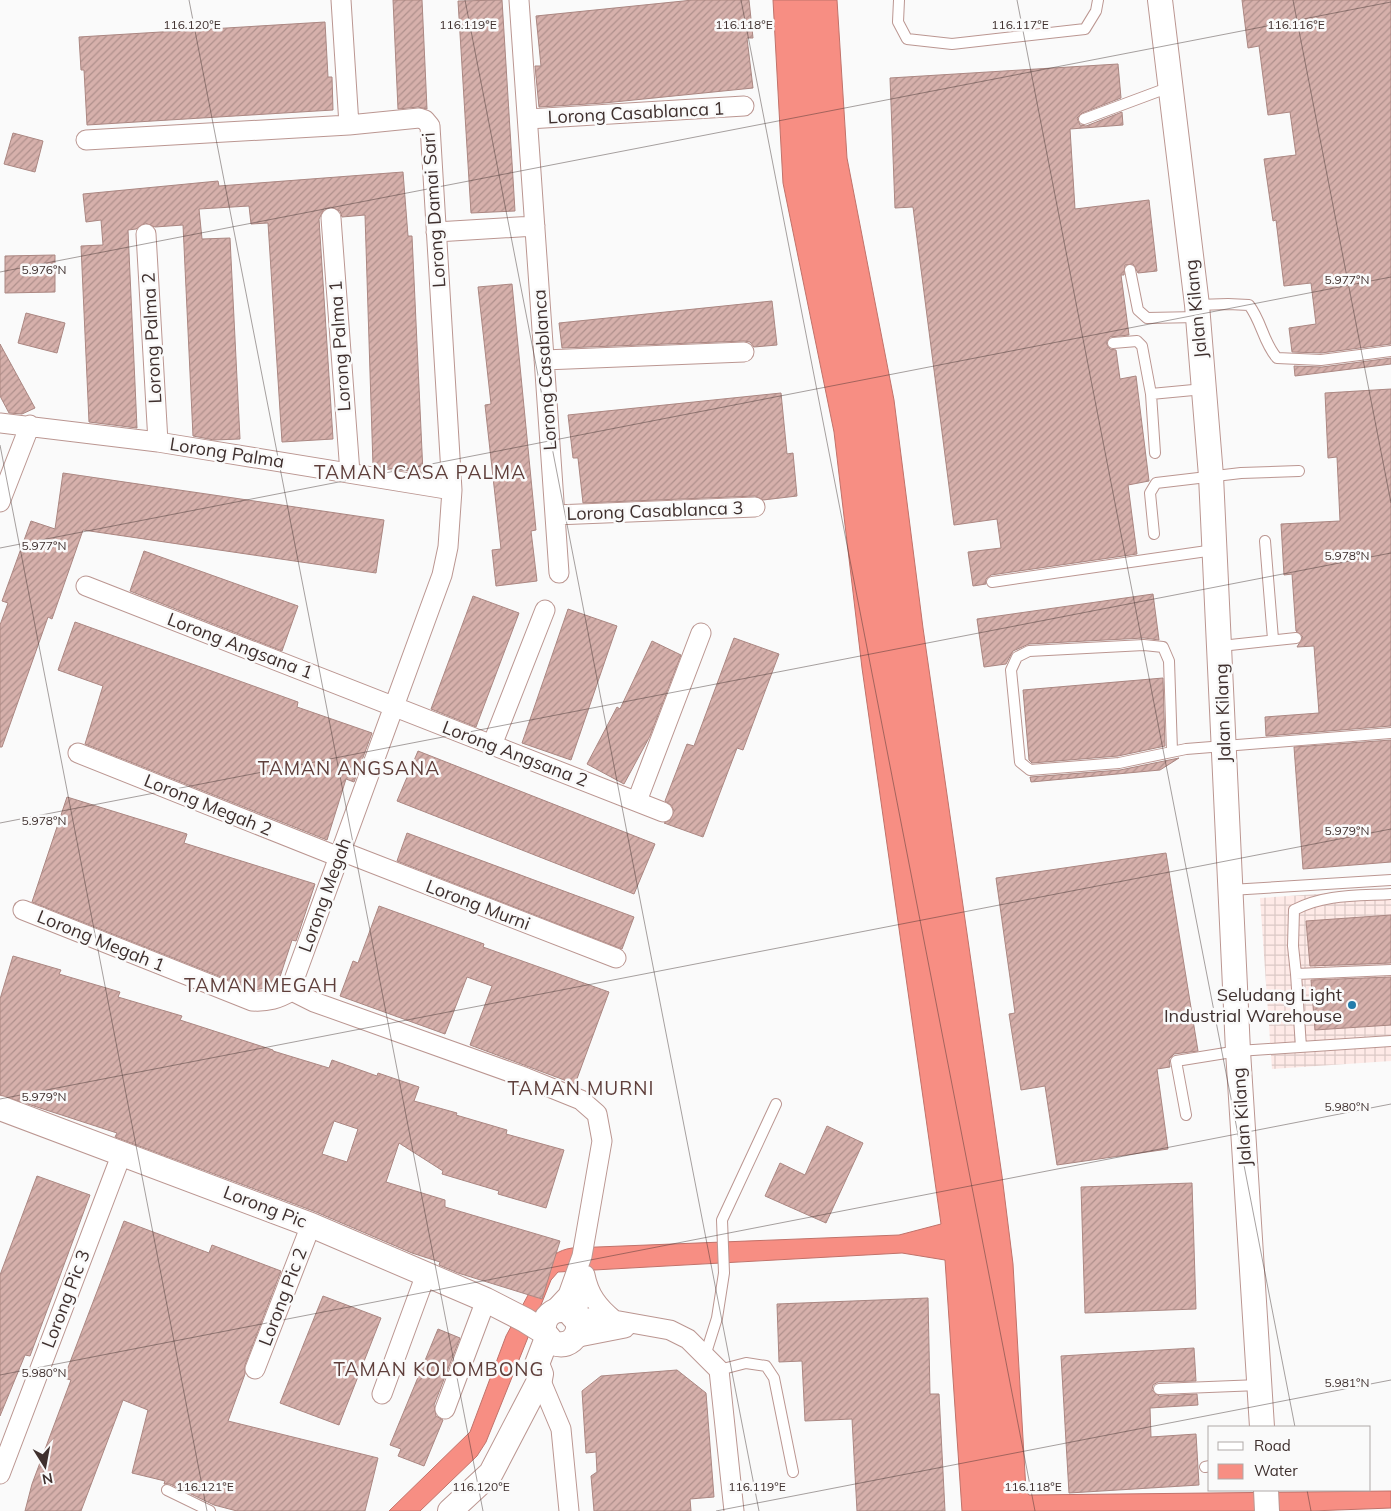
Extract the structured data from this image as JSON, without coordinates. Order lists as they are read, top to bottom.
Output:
{
  "streets": {
    "street": [
      "Lorong Casablanca 1",
      "Lorong Damai Sari",
      "Jalan Kilang",
      "Lorong Palma 2",
      "Lorong Palma 1",
      "Lorong Casablanca",
      "Lorong Palma",
      "Lorong Casablanca 3",
      "Lorong Angsana 1",
      "Lorong Angsana 2",
      "Lorong Megah 2",
      "Lorong Megah",
      "Lorong Murni",
      "Lorong Megah 1",
      "Lorong Pic",
      "Lorong Pic 2",
      "Lorong Pic 3"
    ]
  },
  "crossings": [
    ["Lorong Casablanca 1", "Lorong Casablanca"],
    ["Lorong Damai Sari", "Lorong Palma"],
    ["Lorong Damai Sari", "Lorong Megah"],
    ["Lorong Palma 2", "Lorong Palma"],
    ["Lorong Palma 1", "Lorong Palma"],
    ["Lorong Casablanca", "Lorong Casablanca 3"],
    ["Lorong Palma", "Lorong Megah"],
    ["Lorong Angsana 1", "Lorong Angsana 2"],
    ["Lorong Angsana 1", "Lorong Megah"],
    ["Lorong Angsana 2", "Lorong Megah"],
    ["Lorong Megah 2", "Lorong Megah"],
    ["Lorong Megah 2", "Lorong Murni"],
    ["Lorong Megah", "Lorong Murni"],
    ["Lorong Megah", "Lorong Megah 1"],
    ["Lorong Pic", "Lorong Pic 2"],
    ["Lorong Pic", "Lorong Pic 3"]
  ],
  "districts": [
    "TAMAN CASA PALMA",
    "TAMAN ANGSANA",
    "TAMAN MEGAH",
    "TAMAN MURNI",
    "TAMAN KOLOMBONG"
  ],
  "places": ["Seludang Light Industrial Warehouse"],
  "legend": ["Road", "Water"],
  "north": "bottom",
  "coordinates": [
    "116.120°E",
    "116.118°E",
    "116.117°E",
    "116.116°E",
    "116.119°E",
    "5.976°N",
    "5.977°N",
    "5.978°N",
    "5.979°N",
    "5.980°N",
    "5.981°N",
    "116.121°E"
  ]
}
